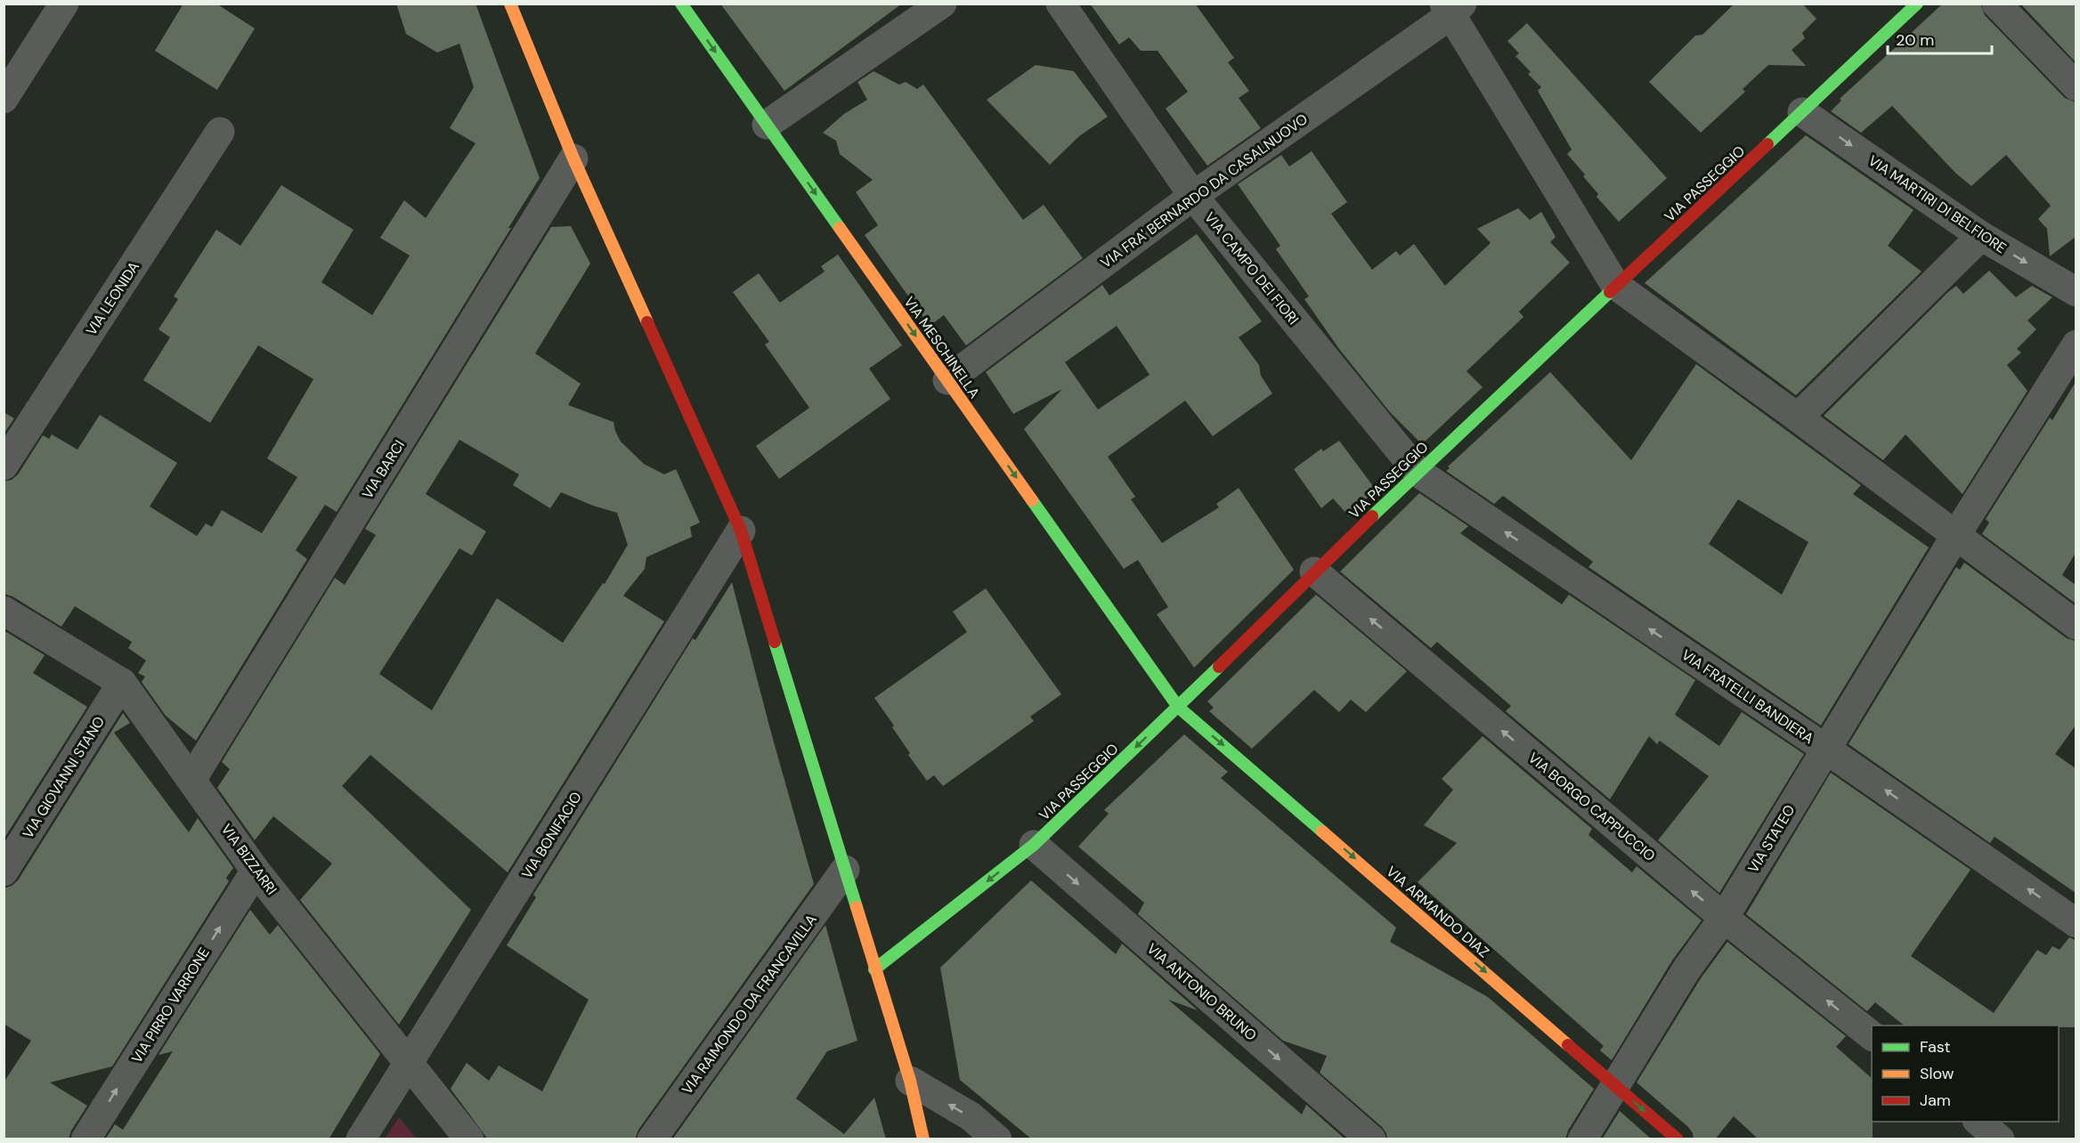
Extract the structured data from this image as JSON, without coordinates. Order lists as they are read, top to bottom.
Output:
{
  "streets": {
    "street": [
      "VIA PASSEGGIO",
      "VIA FRA' BERNARDO DA CASALNUOVO",
      "VIA MARTIRI DI BELFIORE",
      "VIA CAMPO DEI FIORI",
      "VIA LEONIDA",
      "VIA MESCHINELLA",
      "VIA BARCI",
      "VIA FRATELLI BANDIERA",
      "VIA GIOVANNI STANO",
      "VIA BORGO CAPPUCCIO",
      "VIA BONIFACIO",
      "VIA STATEO",
      "VIA BIZZARRI",
      "VIA ARMANDO DIAZ",
      "VIA ANTONIO BRUNO",
      "VIA RAIMONDO DA FRANCAVILLA",
      "VIA PIRRO VARRONE"
    ]
  },
  "crossings": [
    ["VIA PASSEGGIO", "VIA MARTIRI DI BELFIORE"],
    ["VIA PASSEGGIO", "VIA CAMPO DEI FIORI"],
    ["VIA PASSEGGIO", "VIA MESCHINELLA"],
    ["VIA PASSEGGIO", "VIA FRATELLI BANDIERA"],
    ["VIA PASSEGGIO", "VIA BORGO CAPPUCCIO"],
    ["VIA PASSEGGIO", "VIA ARMANDO DIAZ"],
    ["VIA PASSEGGIO", "VIA ANTONIO BRUNO"],
    ["VIA FRA' BERNARDO DA CASALNUOVO", "VIA CAMPO DEI FIORI"],
    ["VIA FRA' BERNARDO DA CASALNUOVO", "VIA MESCHINELLA"],
    ["VIA CAMPO DEI FIORI", "VIA FRATELLI BANDIERA"],
    ["VIA MESCHINELLA", "VIA ARMANDO DIAZ"],
    ["VIA BARCI", "VIA BIZZARRI"],
    ["VIA FRATELLI BANDIERA", "VIA STATEO"],
    ["VIA GIOVANNI STANO", "VIA BIZZARRI"],
    ["VIA BORGO CAPPUCCIO", "VIA STATEO"],
    ["VIA BONIFACIO", "VIA BIZZARRI"],
    ["VIA STATEO", "VIA ARMANDO DIAZ"],
    ["VIA BIZZARRI", "VIA PIRRO VARRONE"]
  ],
  "one_way": [
    "VIA MESCHINELLA",
    "VIA BORGO CAPPUCCIO",
    "VIA ARMANDO DIAZ",
    "VIA ANTONIO BRUNO",
    "VIA PIRRO VARRONE"
  ],
  "legend": ["Fast", "Slow", "Jam"],
  "scale_bar": "20 m"
}
